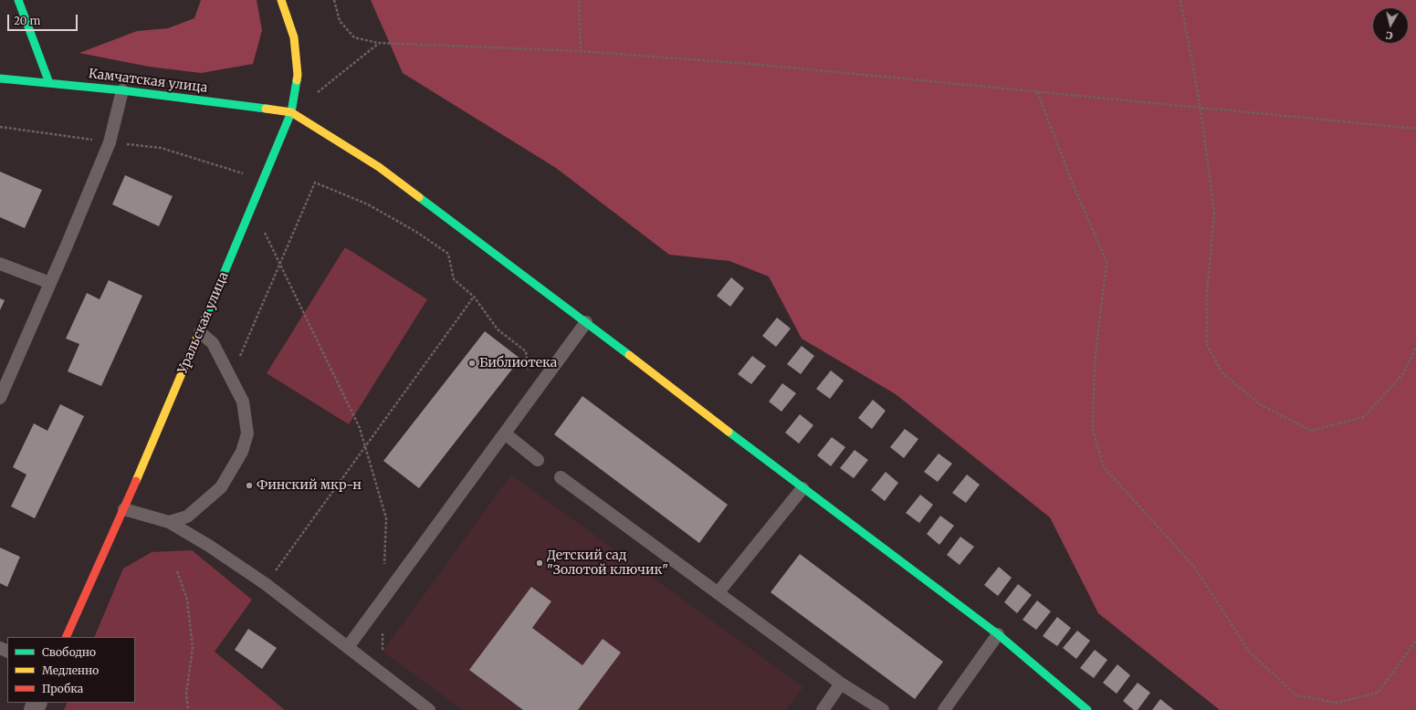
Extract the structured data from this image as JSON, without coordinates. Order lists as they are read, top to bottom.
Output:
{
  "streets": {
    "street": ["Камчатская улица", "Уральская улица"]
  },
  "crossings": [
    ["Камчатская улица", "Уральская улица"]
  ],
  "places": ["Библиотека", "Финский мкр-н", "Детский сад \"Золотой ключик\""],
  "legend": ["Свободно", "Медленно", "Пробка"],
  "scale_bar": "20 m",
  "north": "bottom"
}
